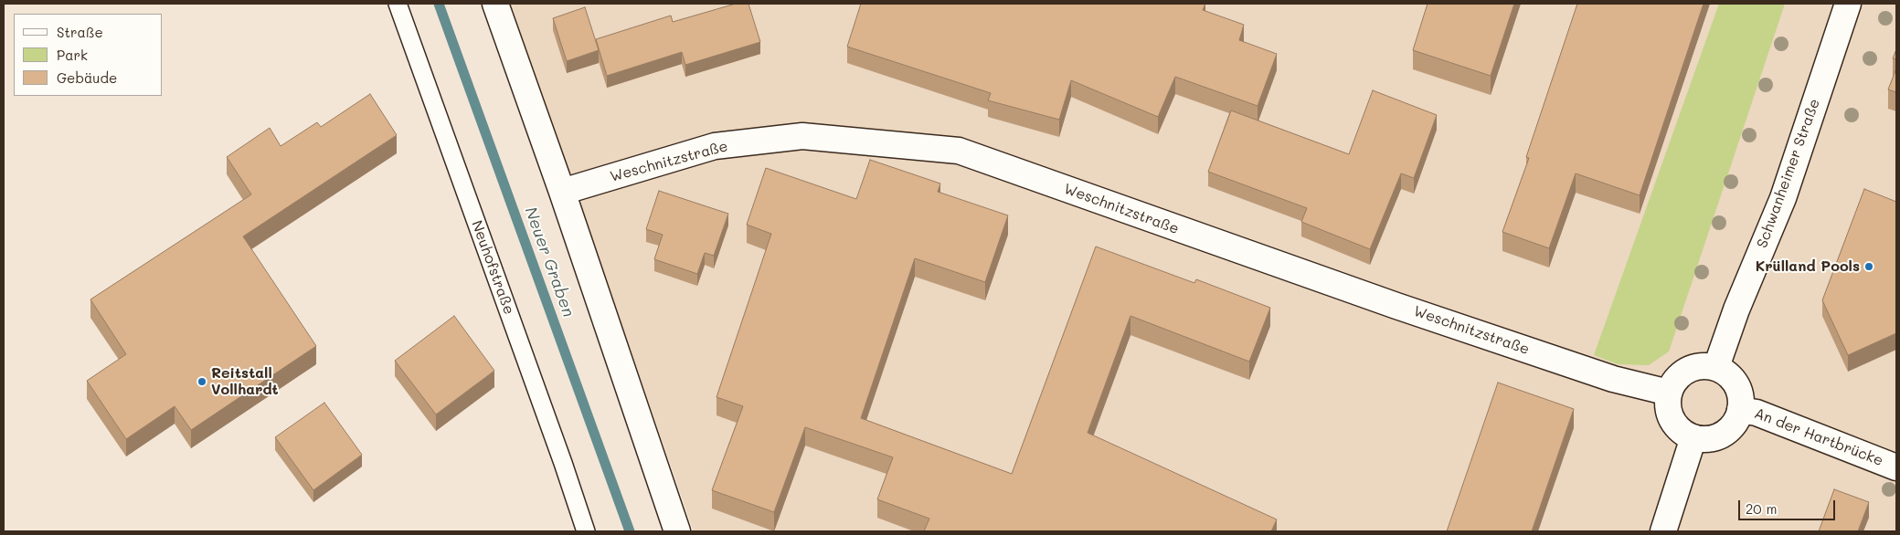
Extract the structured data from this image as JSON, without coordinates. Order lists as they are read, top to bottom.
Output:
{
  "streets": {
    "street": ["Weschnitzstraße", "Schwanheimer Straße", "An der Hartbrücke"],
    "lane": ["Neuhofstraße"]
  },
  "crossings": [
    ["Weschnitzstraße", "Schwanheimer Straße"],
    ["Weschnitzstraße", "An der Hartbrücke"],
    ["Schwanheimer Straße", "An der Hartbrücke"]
  ],
  "water": ["Neuer Graben"],
  "places": ["Krülland Pools", "Reitstall Vollhardt"],
  "legend": ["Straße", "Park", "Gebäude"],
  "scale_bar": "20 m"
}
